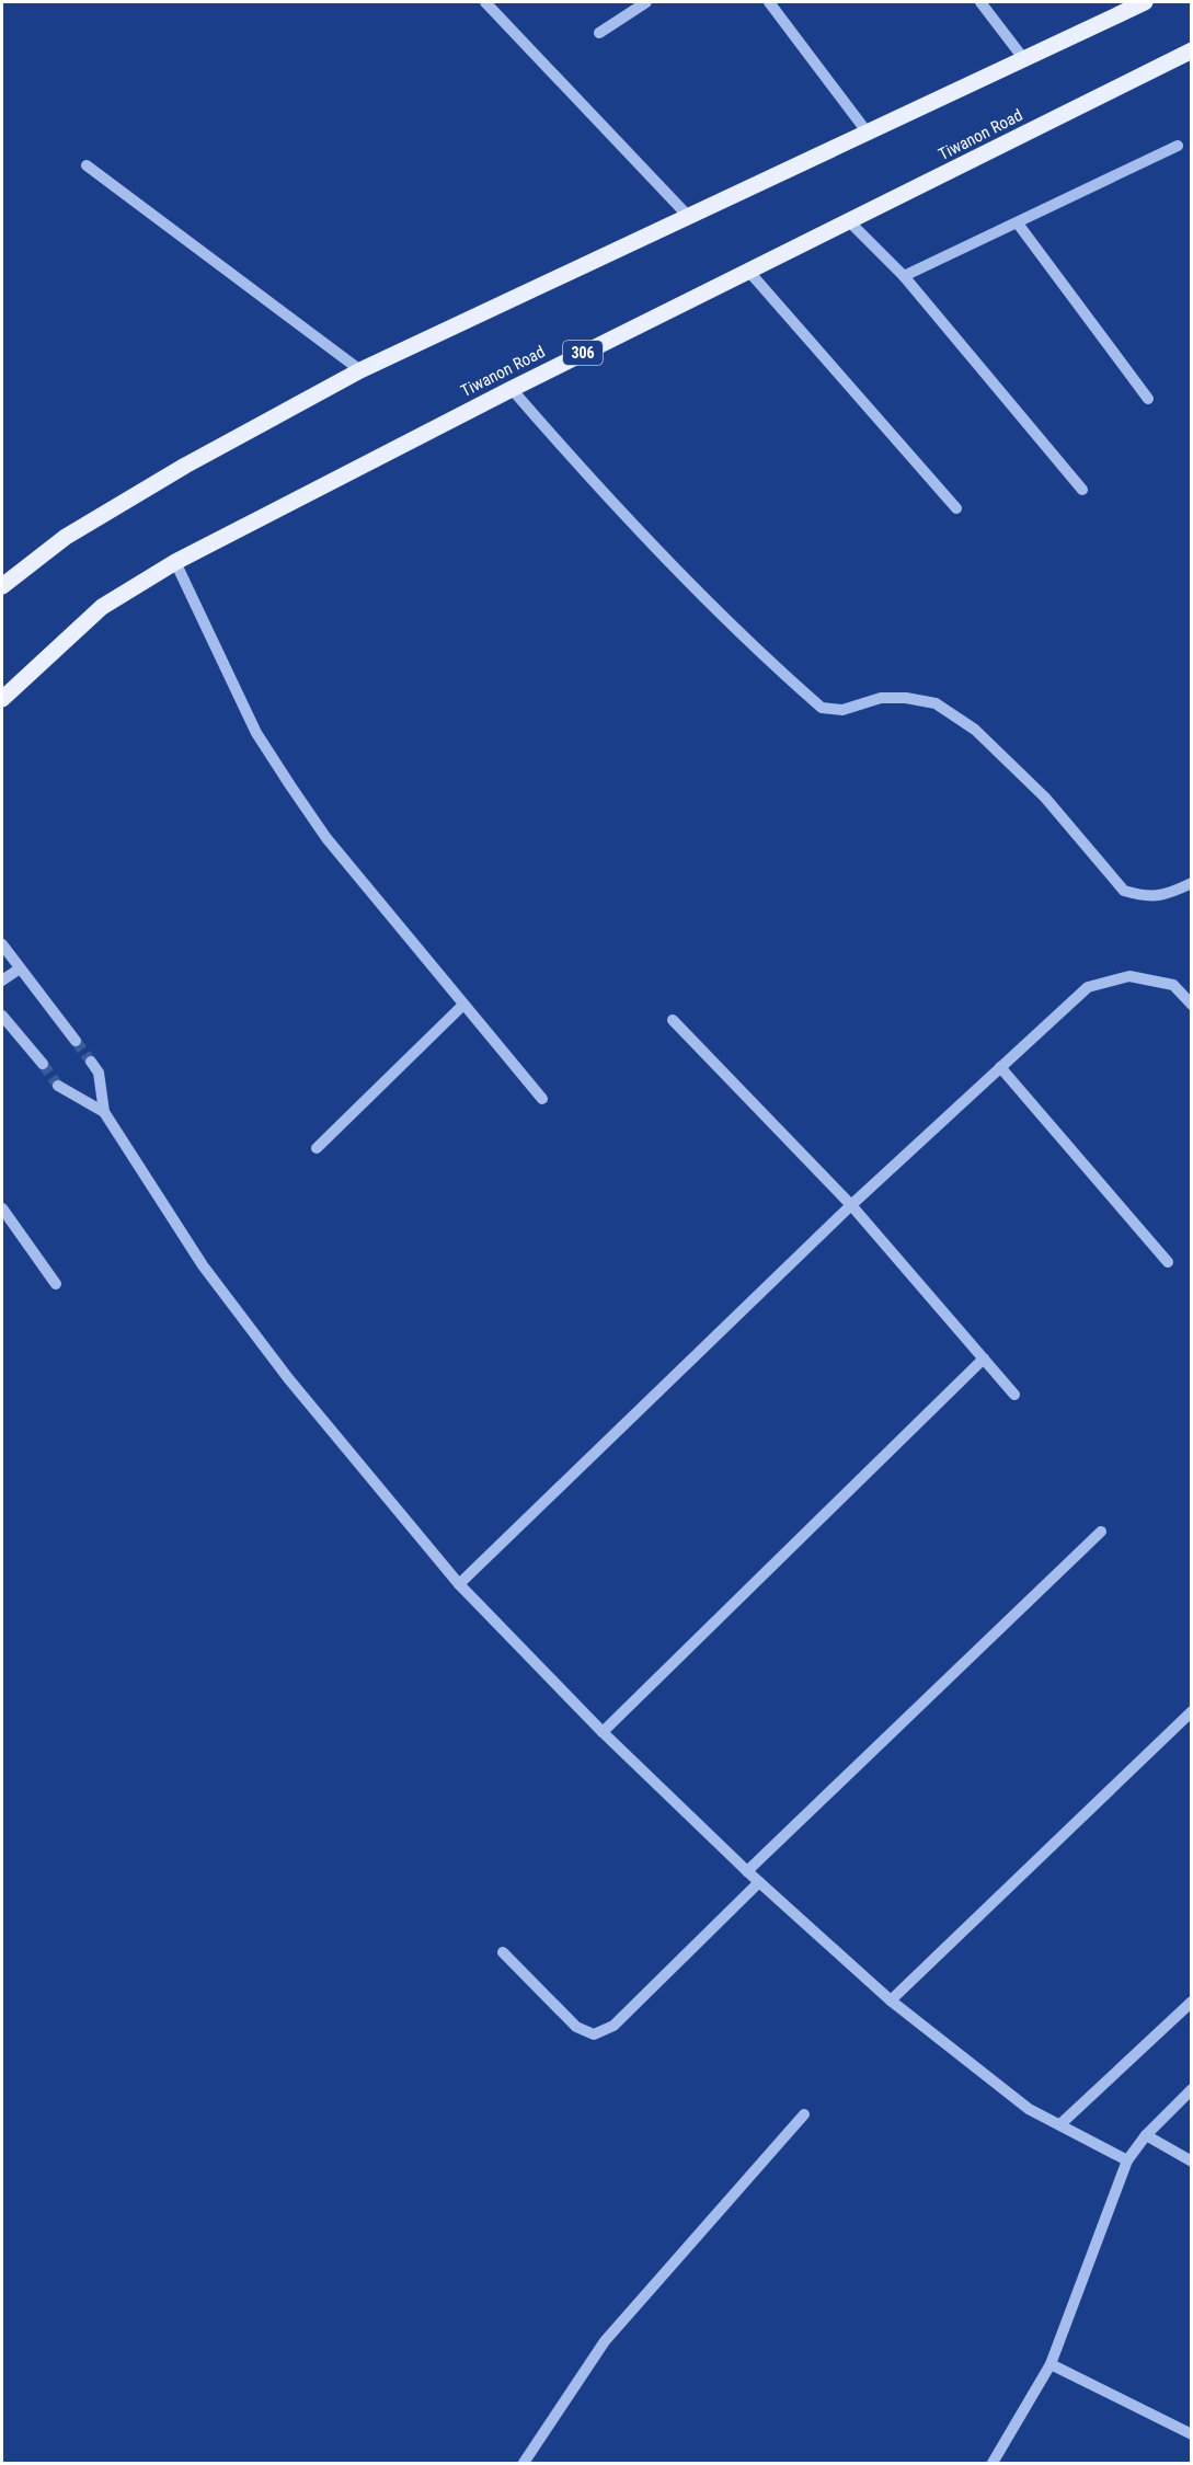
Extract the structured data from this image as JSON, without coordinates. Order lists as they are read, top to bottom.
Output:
{
  "streets": {
    "main road": ["Tiwanon Road", "306"]
  }
}
